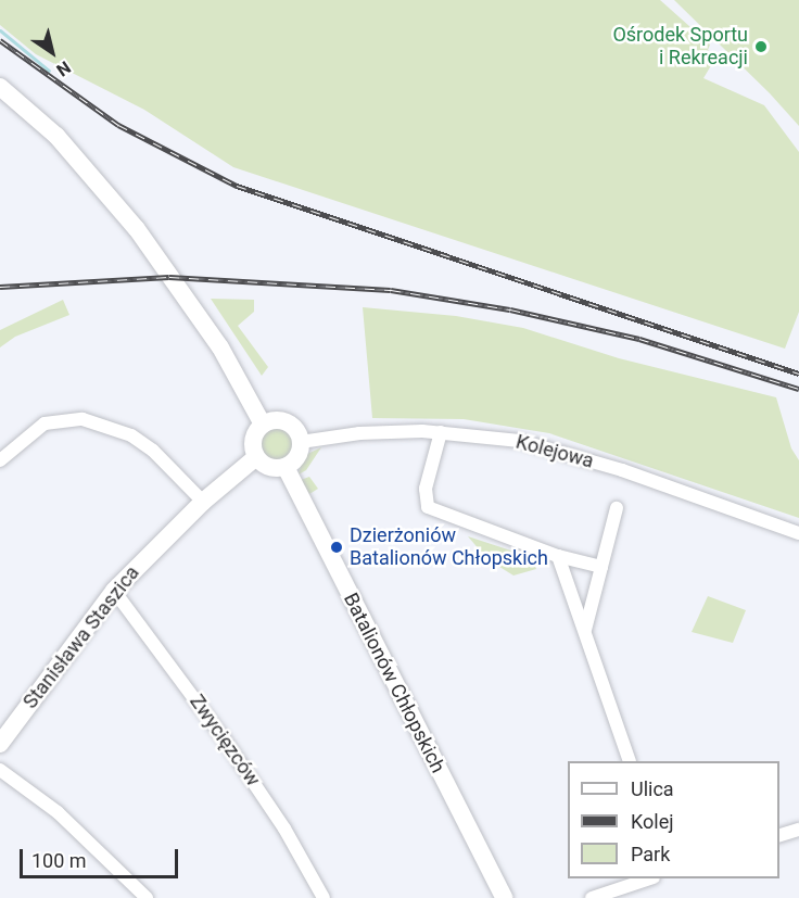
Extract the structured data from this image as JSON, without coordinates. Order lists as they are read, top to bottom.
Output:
{
  "streets": {
    "main road": ["Stanisława Staszica", "Batalionów Chłopskich"],
    "street": ["Kolejowa", "Zwycięzców"]
  },
  "crossings": [
    ["Kolejowa", "Stanisława Staszica"],
    ["Kolejowa", "Batalionów Chłopskich"],
    ["Stanisława Staszica", "Batalionów Chłopskich"],
    ["Stanisława Staszica", "Zwycięzców"]
  ],
  "places": ["Ośrodek Sportu i Rekreacji", "Dzierżoniów Batalionów Chłopskich"],
  "legend": ["Ulica", "Kolej", "Park"],
  "scale_bar": "100 m",
  "north": "bottom right"
}
